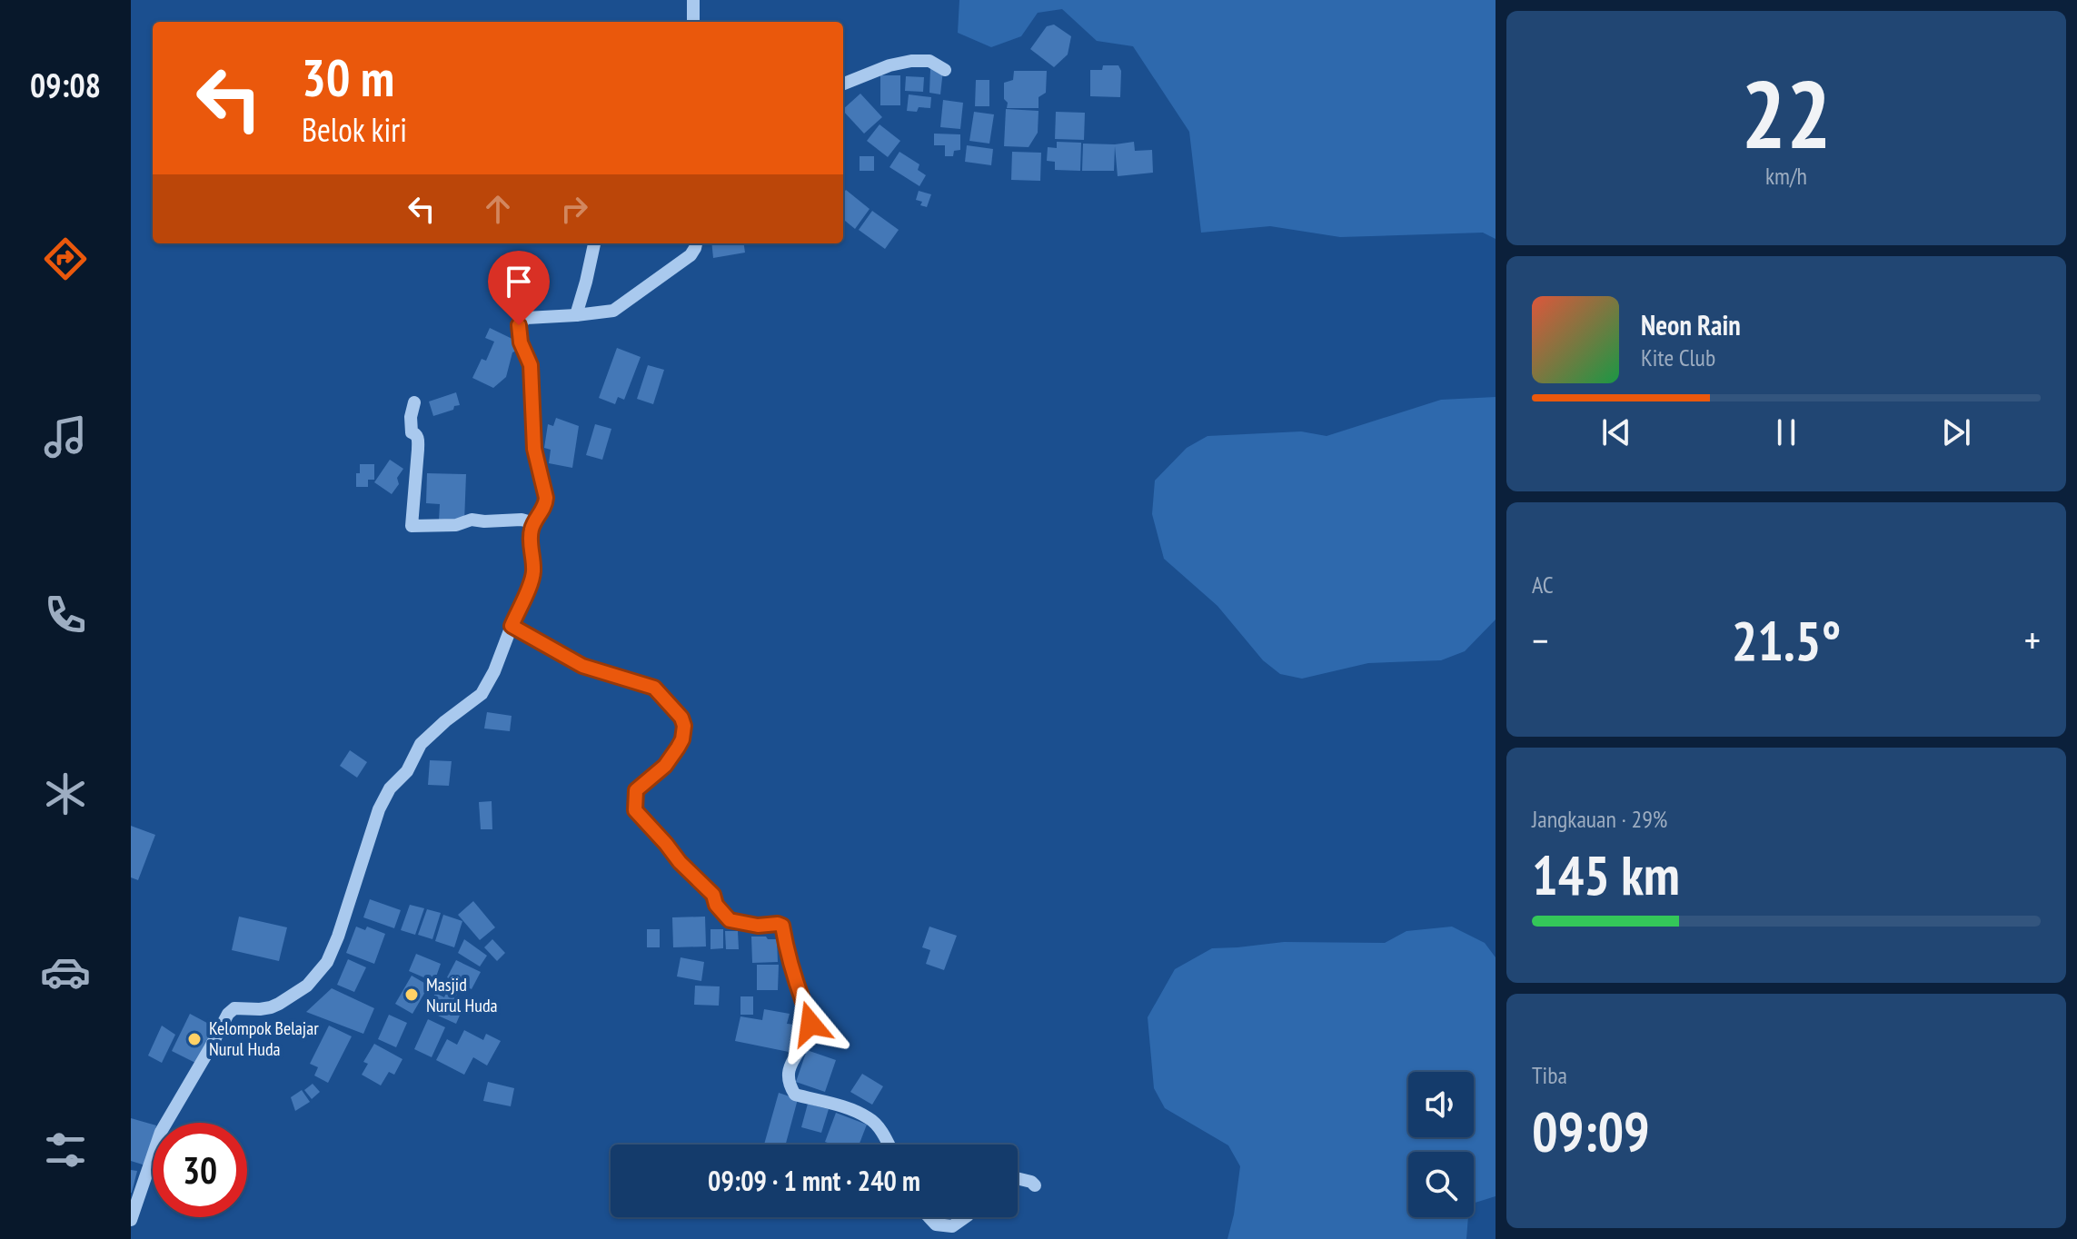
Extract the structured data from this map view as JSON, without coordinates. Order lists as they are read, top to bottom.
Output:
{
  "places": ["Masjid Nurul Huda", "Kelompok Belajar Nurul Huda"],
  "page": {
    "tabs": "09:08",
    "tile": [
      ["22", "km/h"],
      "AC",
      ["Jangkauan · 29%", "145 km"],
      ["Tiba", "09:09"]
    ],
    "turn": ["30 m", "Belok kiri"],
    "song": ["Neon Rain", "Kite Club"],
    "heat": ["−", "21.5°", "+"],
    "limit": "30",
    "trip": "09:09 · 1 mnt · 240 m"
  }
}
